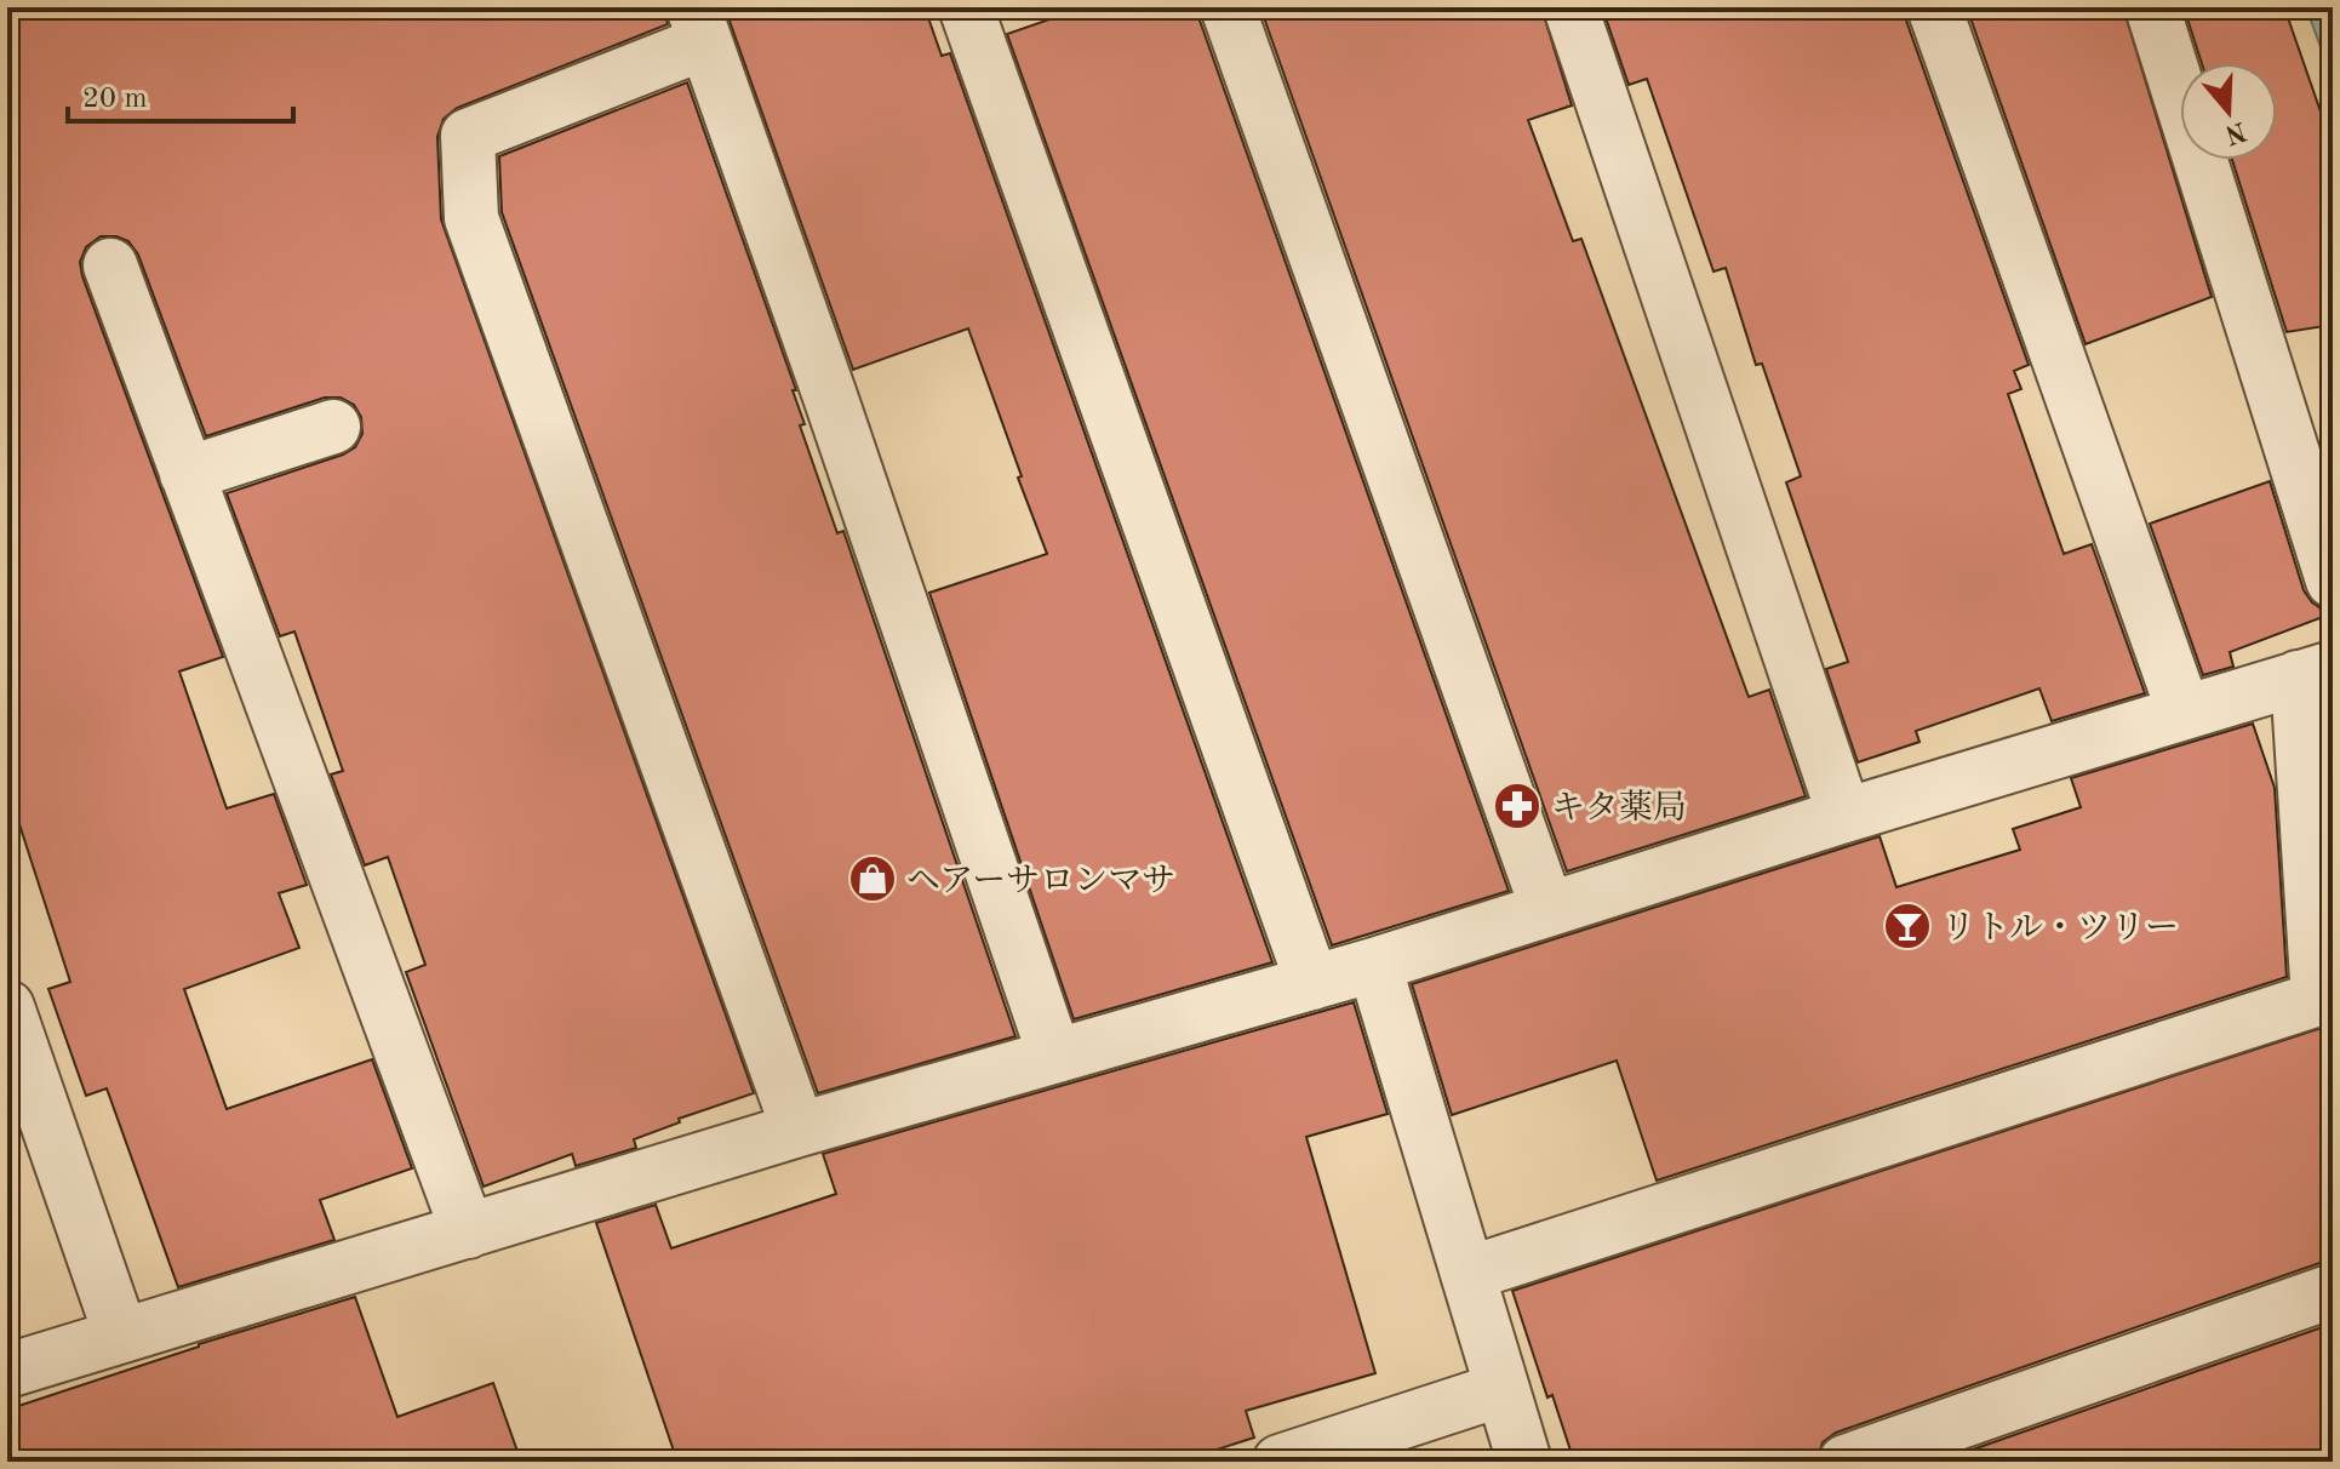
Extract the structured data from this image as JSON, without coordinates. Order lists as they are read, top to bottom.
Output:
{
  "places": {
    "pharmacy": ["キタ薬局"],
    "shop": ["ヘアーサロンマサ"],
    "bar": ["リトル・ツリー"]
  },
  "scale_bar": "20 m",
  "north": "bottom"
}
